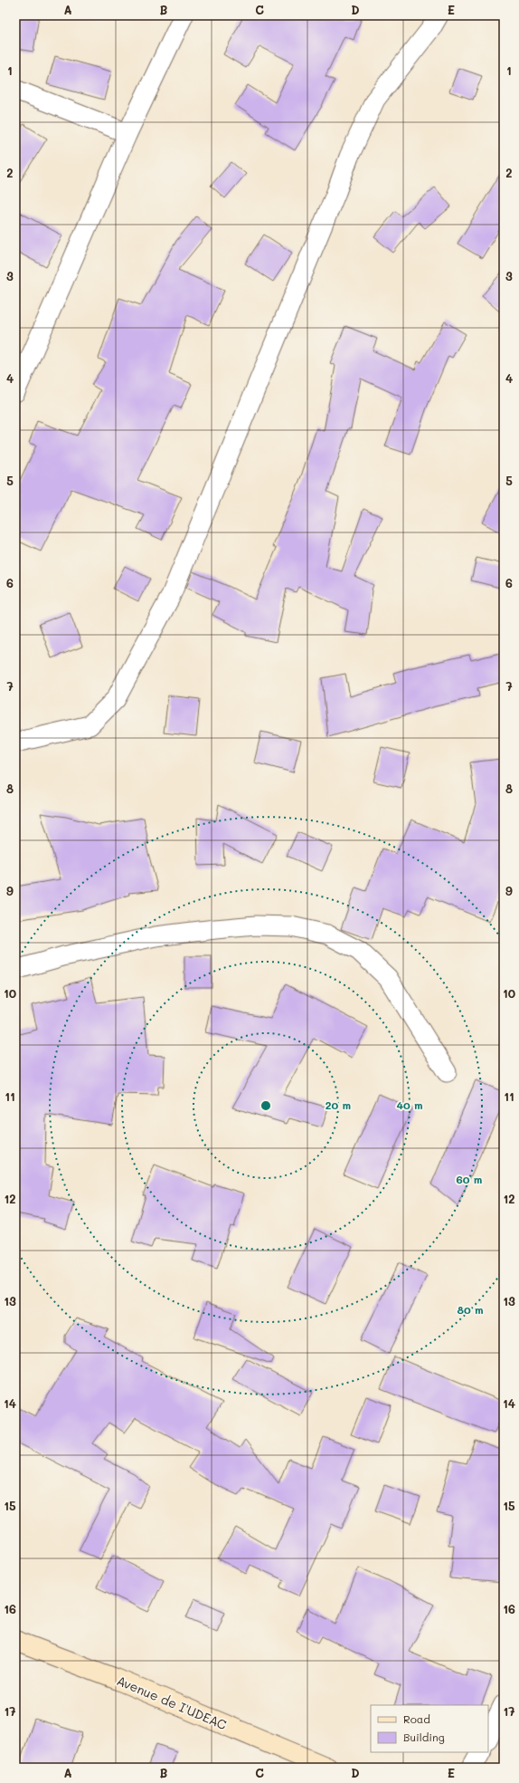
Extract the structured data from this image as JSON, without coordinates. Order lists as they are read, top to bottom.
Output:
{
  "streets": {
    "main road": ["Avenue de I'UDEAC"]
  },
  "legend": ["Road", "Building"],
  "grid": {
    "columns": [
      "A",
      "B",
      "C",
      "D",
      "E"
    ],
    "rows": [
      "1",
      "2",
      "3",
      "4",
      "5",
      "6",
      "7",
      "8",
      "9",
      "10",
      "11",
      "12",
      "13",
      "14",
      "15",
      "16",
      "17"
    ]
  },
  "rings": [
    "20 m",
    "40 m",
    "60 m",
    "80 m"
  ]
}
